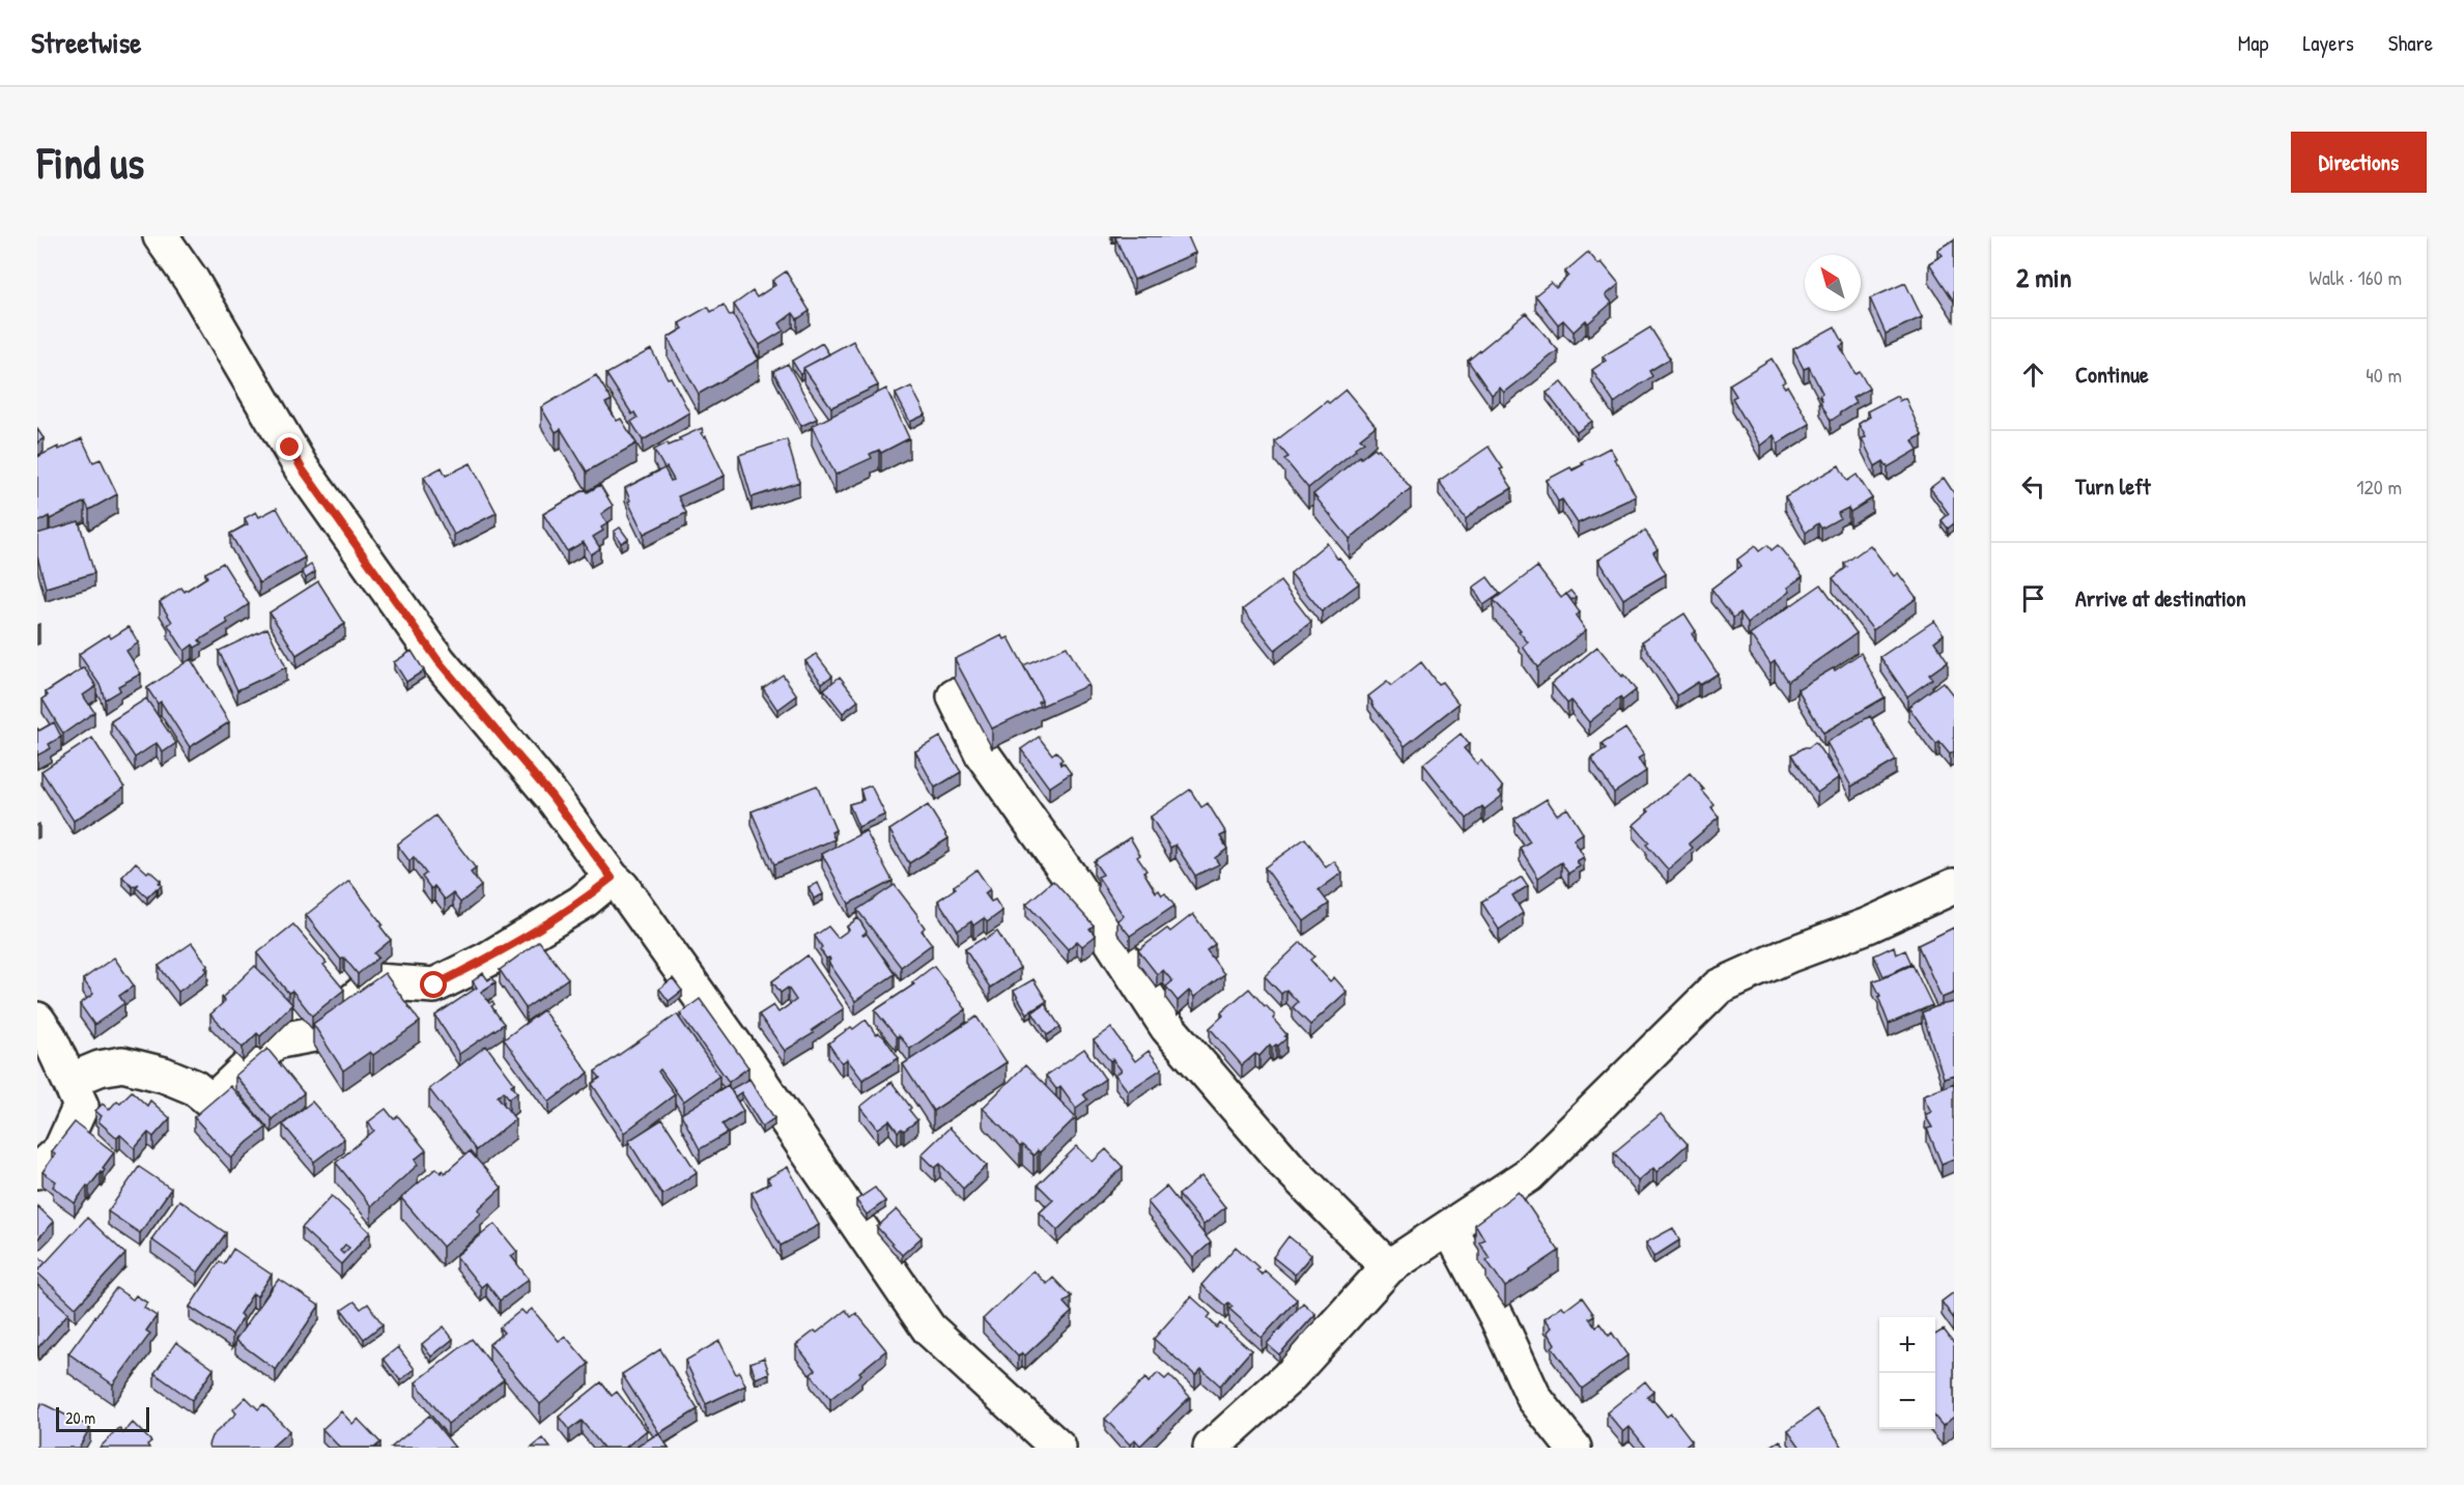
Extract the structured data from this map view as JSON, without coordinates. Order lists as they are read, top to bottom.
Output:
{
  "scale_bar": "20 m",
  "north": "top left",
  "page": {
    "header": "Streetwise",
    "nav": ["Map", "Layers", "Share"],
    "buttons": "Directions",
    "title": "Find us",
    "heading": ["2 min", "Walk · 160 m"],
    "list": [
      ["Continue", "40 m"],
      ["Turn left", "120 m"],
      "Arrive at destination"
    ],
    "map_buttons": ["+", "−"],
    "scale": "20 m"
  }
}
